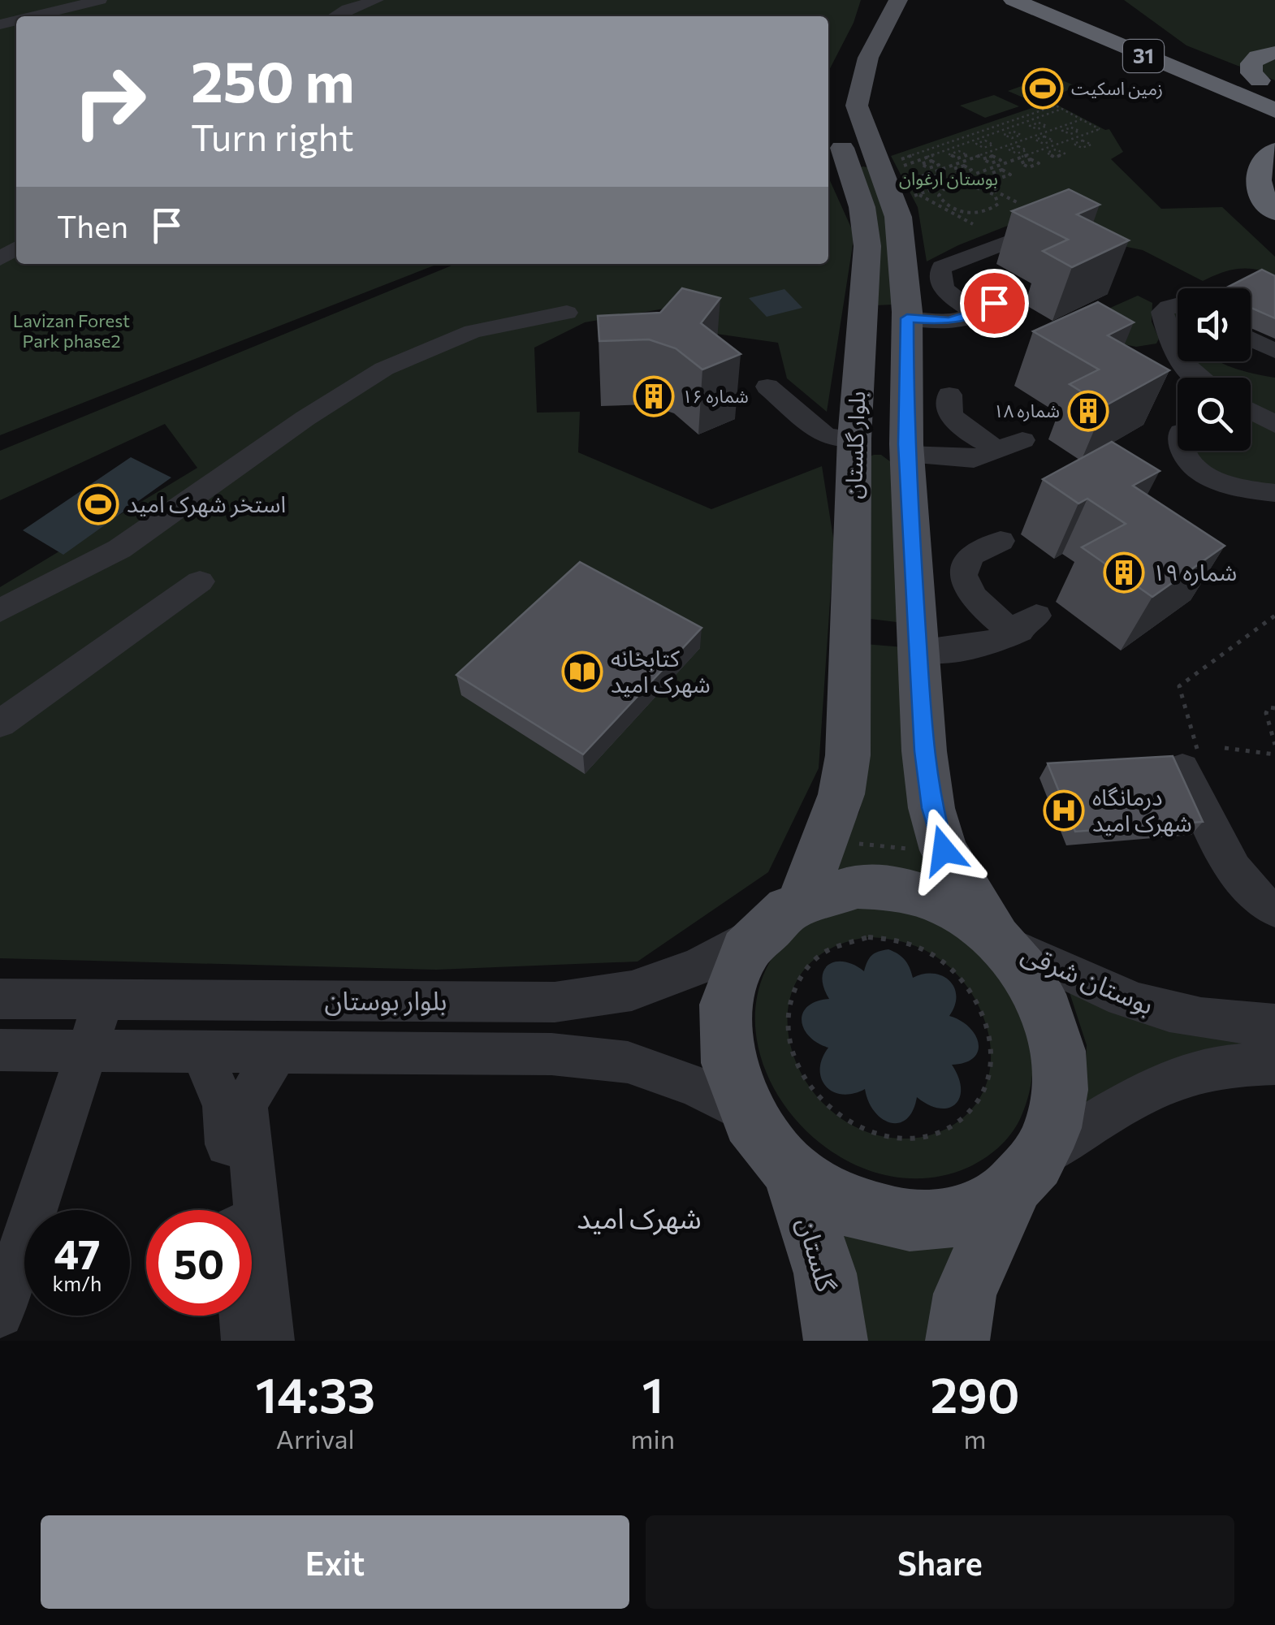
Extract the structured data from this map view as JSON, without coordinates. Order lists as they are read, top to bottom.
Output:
{
  "streets": {
    "highway": ["31"],
    "main road": ["بلوار گلستان", "گلستان"],
    "street": ["بوستان شرقی", "بلوار بوستان"]
  },
  "crossings": [
    ["بلوار گلستان", "بوستان شرقی"]
  ],
  "districts": ["شهرک امید"],
  "parks": ["بوستان ارغوان", "Lavizan Forest Park phase2"],
  "places": {
    "sports": ["زمین اسکیت", "استخر شهرک امید"],
    "building": ["شماره ۱۶", "شماره ۱۸", "شماره ۱۹"],
    "library": ["کتابخانه شهرک امید"],
    "hospital": ["درمانگاه شهرک امید"]
  },
  "page": {
    "turn": ["250 m", "Turn right"],
    "then": "Then",
    "speed": "47 km/h",
    "limit": "50",
    "eta": [
      "14:33",
      "Arrival",
      "1",
      "min",
      "290",
      "m"
    ],
    "buttons": ["Exit", "Share"]
  }
}
